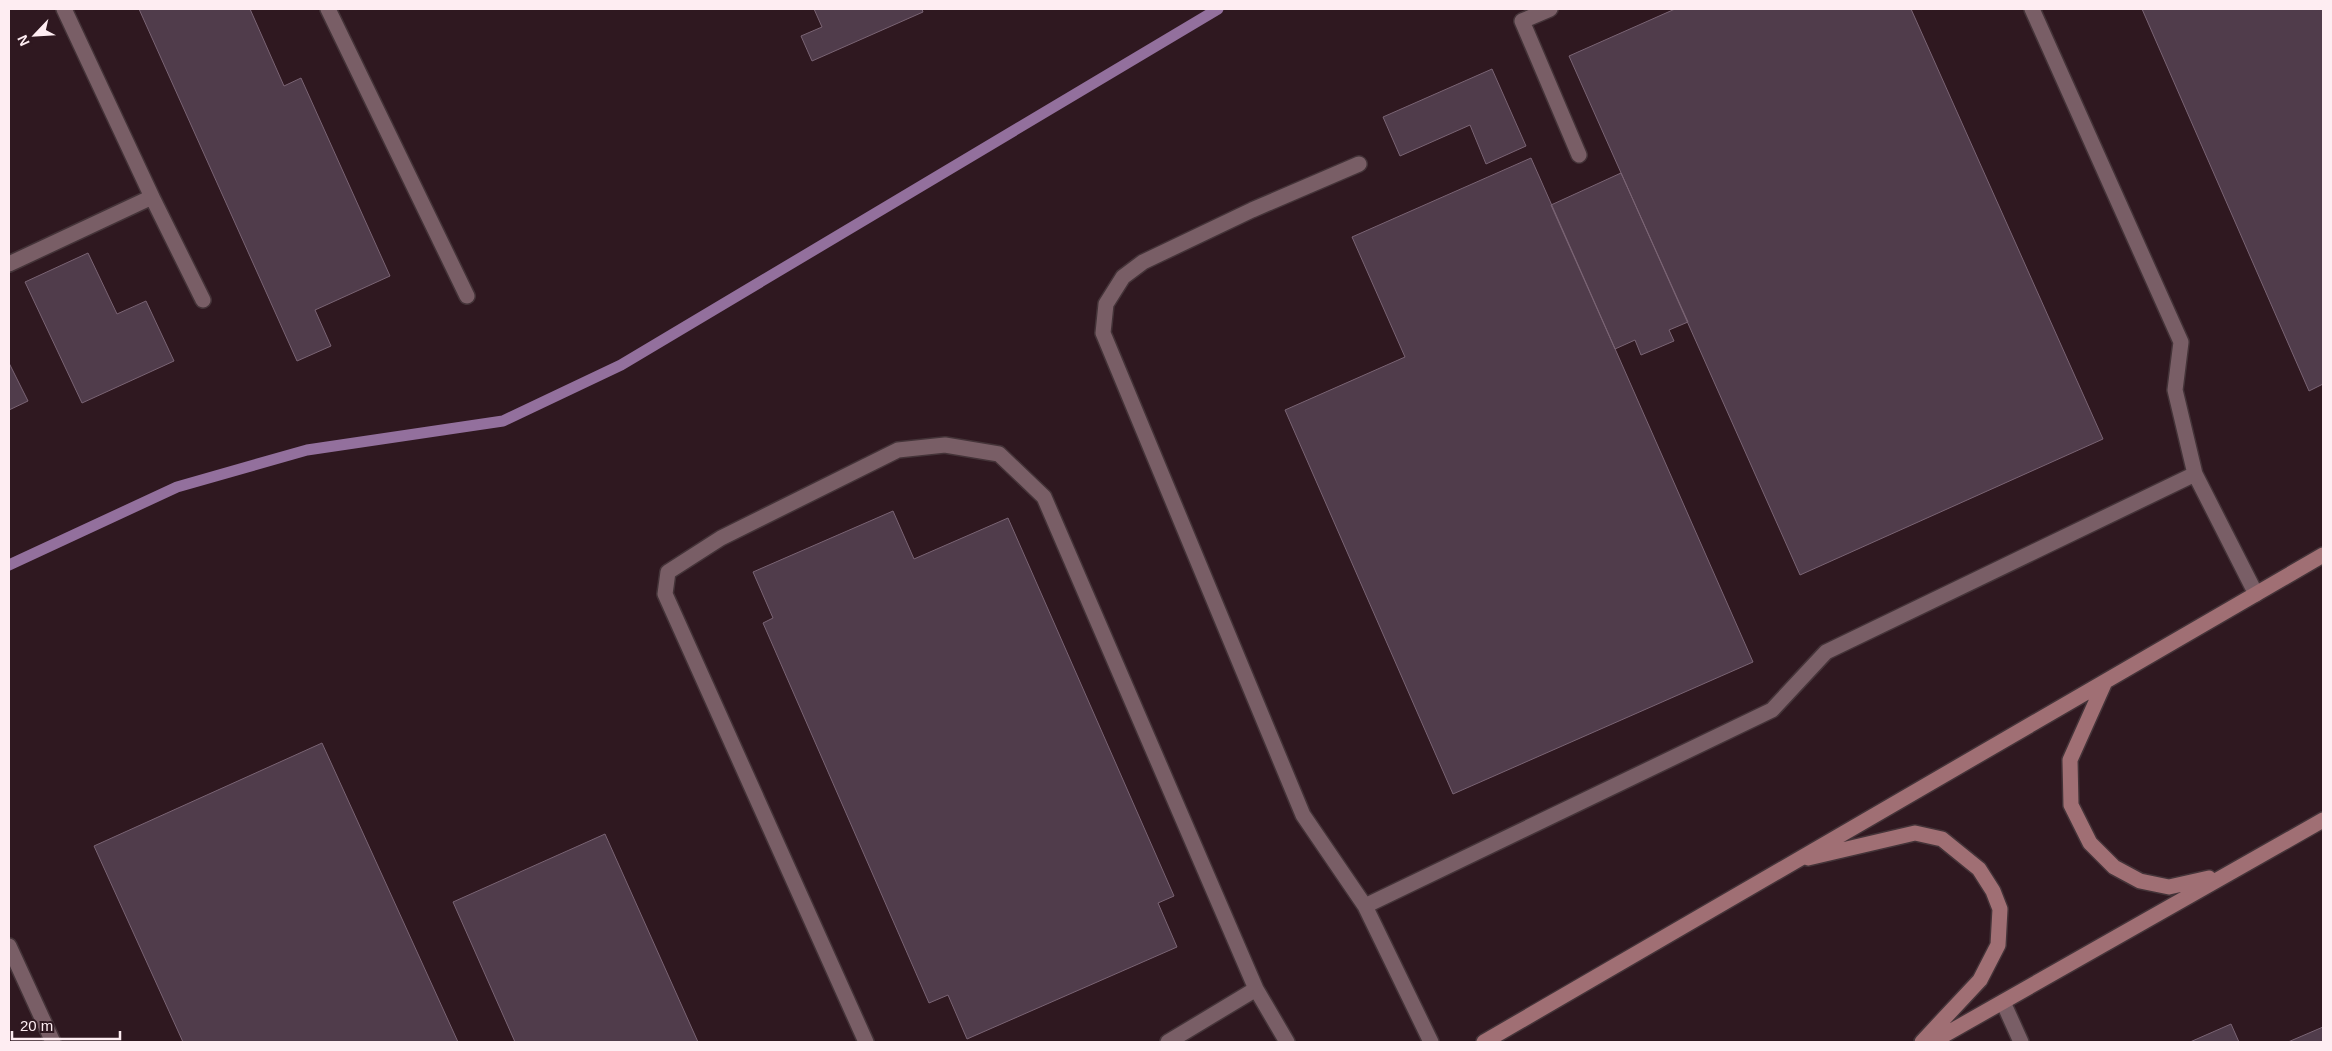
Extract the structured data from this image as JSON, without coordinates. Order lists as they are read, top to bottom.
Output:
{
  "scale_bar": "20 m",
  "north": "bottom left"
}
